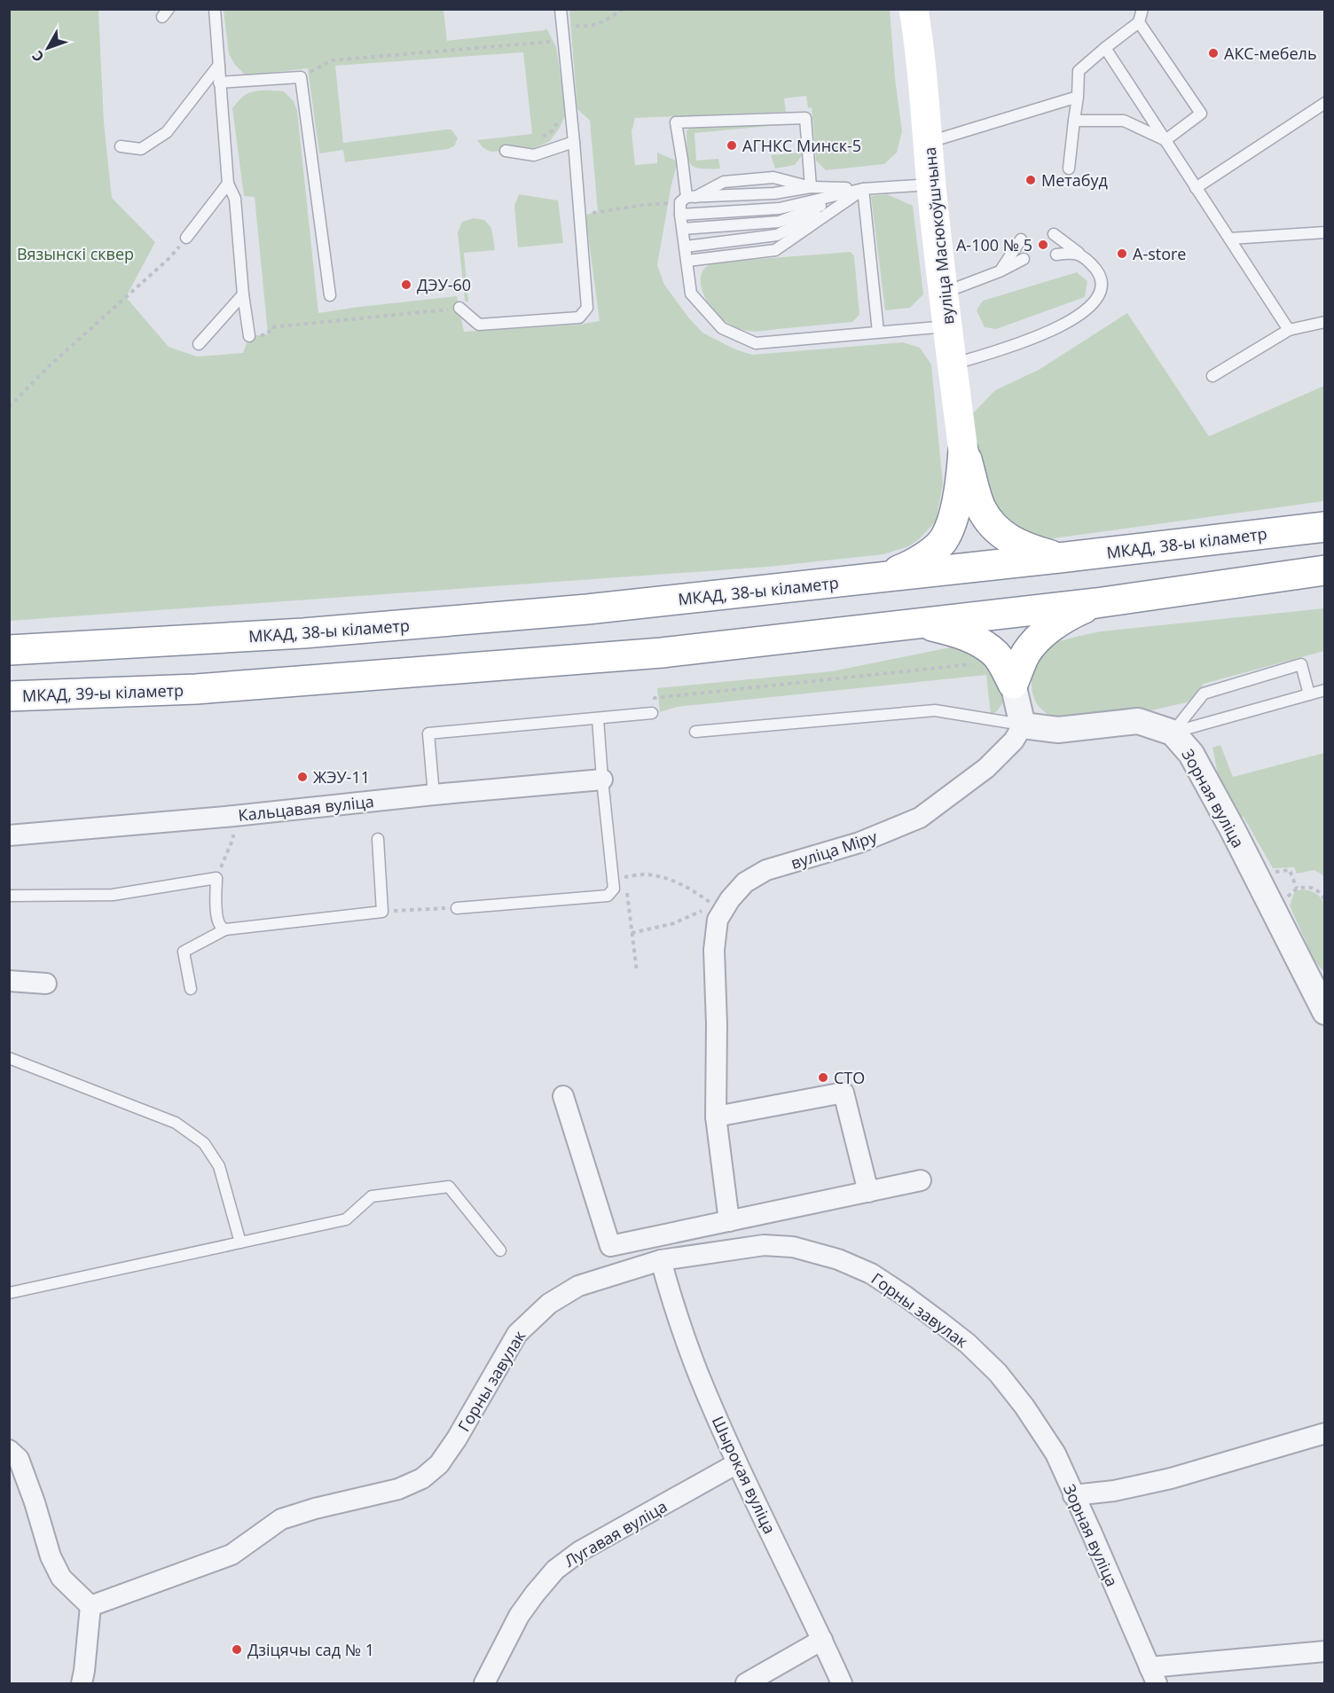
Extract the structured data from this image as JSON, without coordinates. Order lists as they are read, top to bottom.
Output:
{
  "streets": {
    "main road": ["вуліца Масюкоўшчына", "МКАД, 38-ы кіламетр", "МКАД, 39-ы кіламетр"],
    "street": [
      "Зорная вуліца",
      "Кальцавая вуліца",
      "вуліца Міру",
      "Горны завулак",
      "Шырокая вуліца",
      "Лугавая вуліца"
    ]
  },
  "crossings": [
    ["Зорная вуліца", "вуліца Міру"],
    ["Зорная вуліца", "Горны завулак"],
    ["Горны завулак", "Шырокая вуліца"],
    ["Шырокая вуліца", "Лугавая вуліца"]
  ],
  "parks": ["Вязынскі сквер"],
  "places": [
    "АКС-мебель",
    "АГНКС Минск-5",
    "Метабуд",
    "А-100 № 5",
    "А-store",
    "ДЭУ-60",
    "ЖЭУ-11",
    "СТО",
    "Дзіцячы сад № 1"
  ],
  "north": "bottom left"
}
